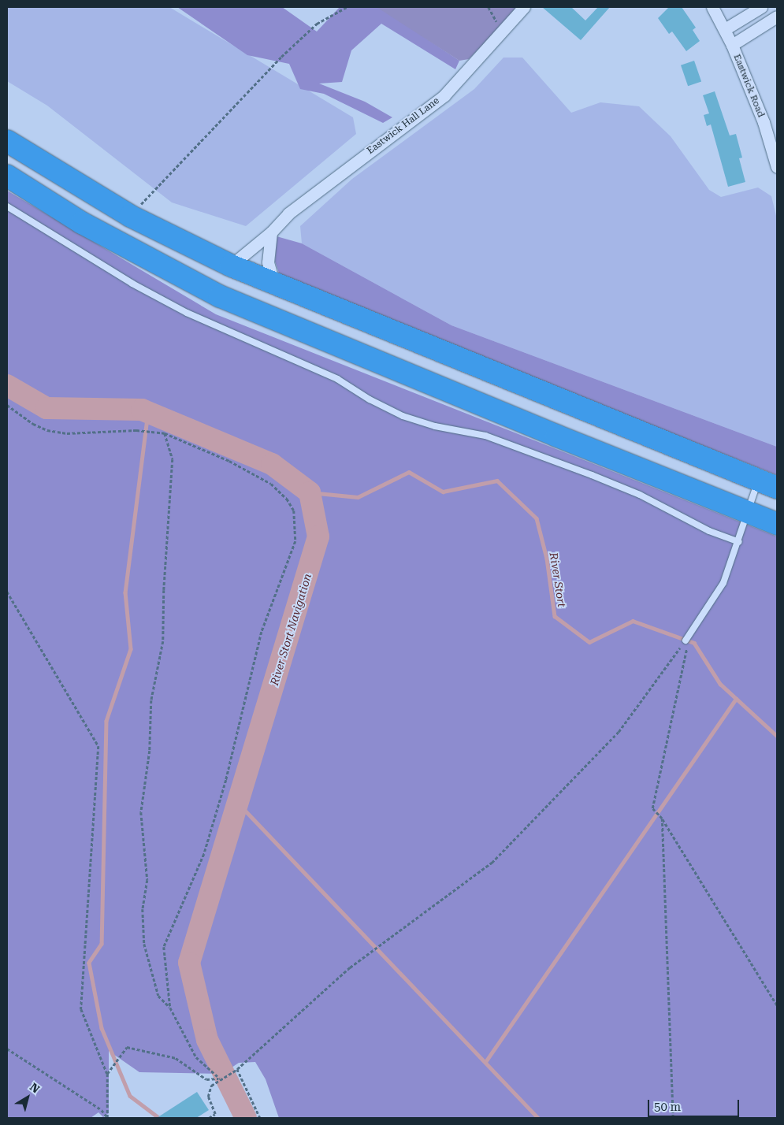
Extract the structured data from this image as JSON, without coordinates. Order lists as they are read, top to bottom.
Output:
{
  "streets": {
    "street": ["Eastwick Road", "Eastwick Hall Lane"]
  },
  "water": ["River Stort", "River Stort Navigation"],
  "scale_bar": "50 m",
  "north": "top right"
}
